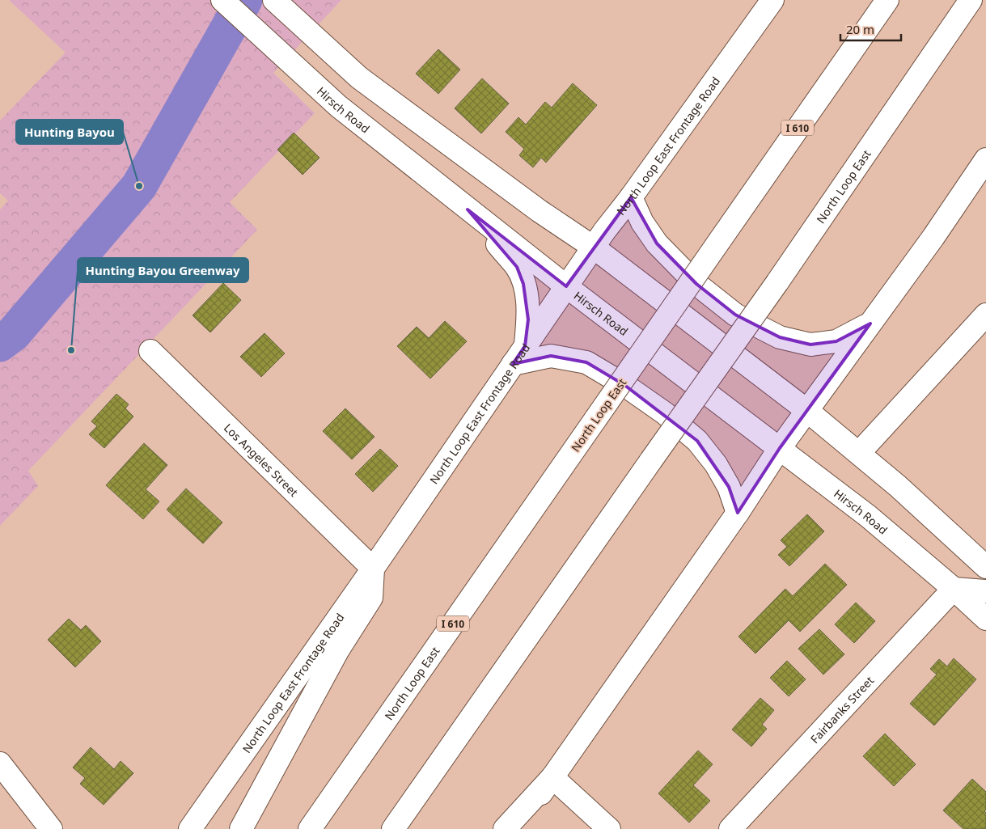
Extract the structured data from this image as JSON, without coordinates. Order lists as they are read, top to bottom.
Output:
{
  "streets": {
    "main road": [
      "Hirsch Road",
      "I 610",
      "North Loop East Frontage Road",
      "North Loop East",
      "Los Angeles Street",
      "Fairbanks Street"
    ]
  },
  "crossings": [
    ["Hirsch Road", "North Loop East Frontage Road"],
    ["Hirsch Road", "Fairbanks Street"],
    ["North Loop East Frontage Road", "Los Angeles Street"]
  ],
  "places": ["Hunting Bayou", "Hunting Bayou Greenway"],
  "scale_bar": "20 m"
}
